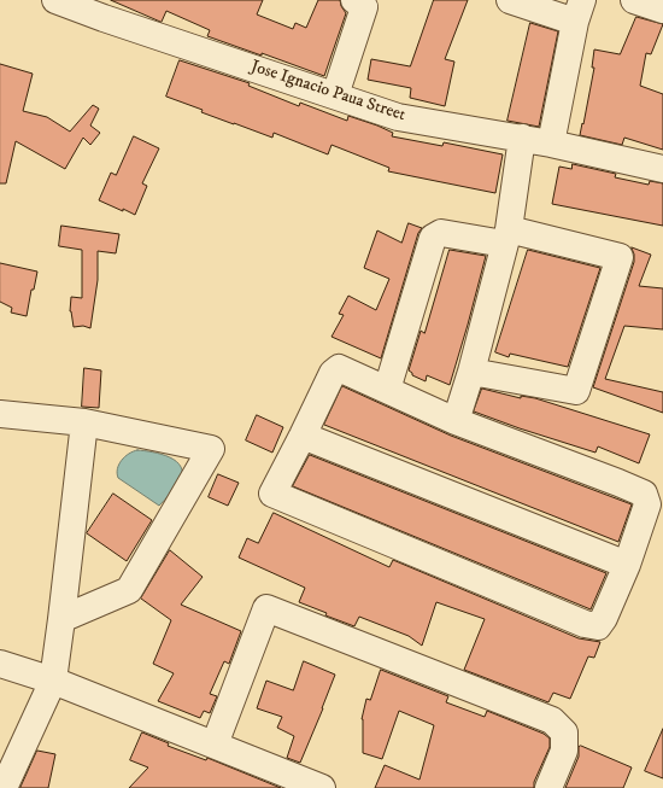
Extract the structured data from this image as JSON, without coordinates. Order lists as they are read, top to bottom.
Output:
{
  "streets": {
    "street": ["Jose Ignacio Paua Street"]
  }
}
